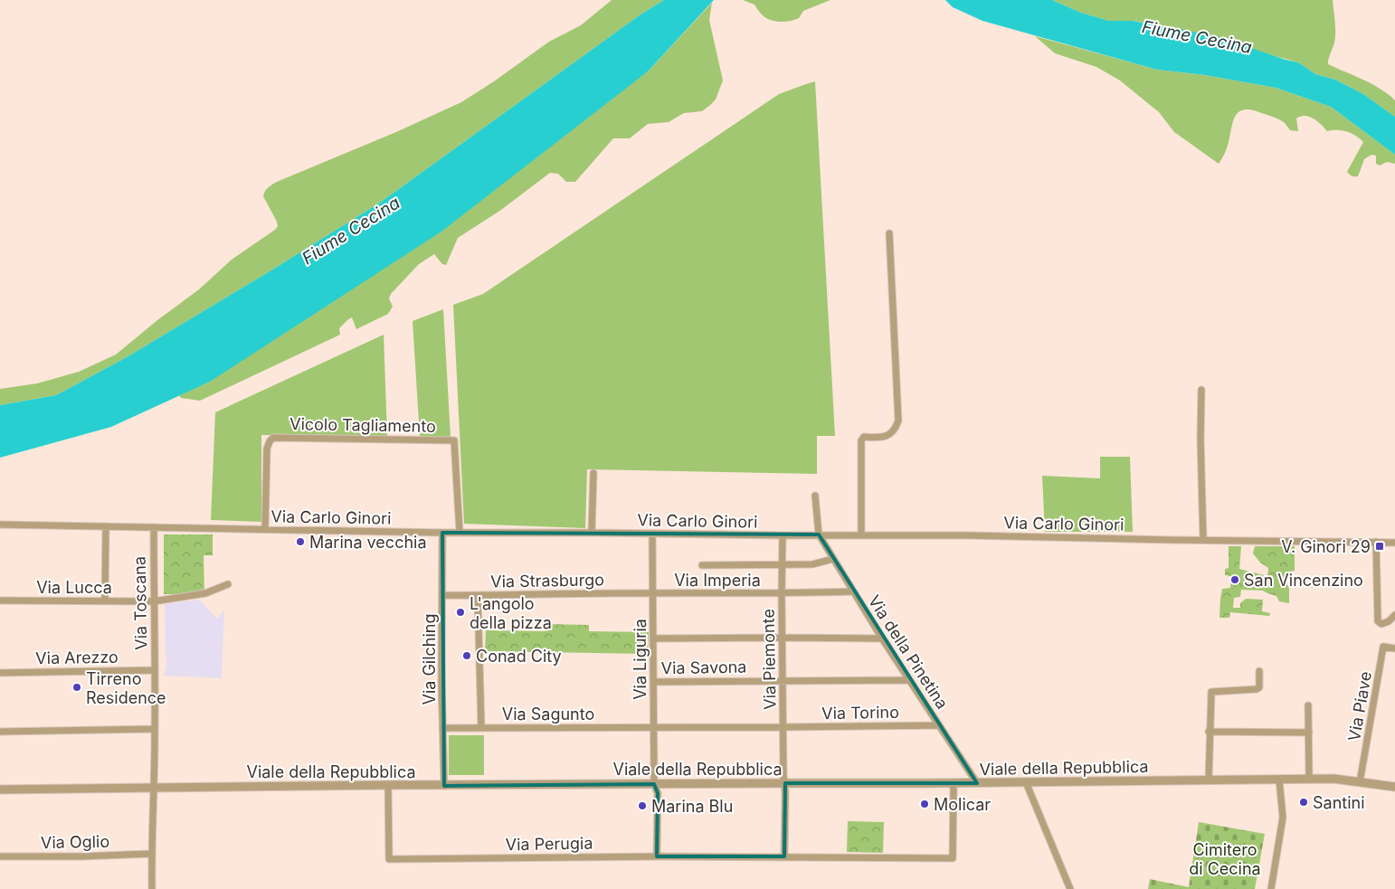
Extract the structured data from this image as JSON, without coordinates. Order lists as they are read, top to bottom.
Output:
{
  "streets": {
    "street": [
      "Vicolo Tagliamento",
      "Via Carlo Ginori",
      "Via Imperia",
      "Via Strasburgo",
      "Via Lucca",
      "Via Toscana",
      "Via della Pinetina",
      "Via Arezzo",
      "Via Gilching",
      "Via Liguria",
      "Via Piemonte",
      "Via Savona",
      "Via Piave",
      "Via Torino",
      "Via Sagunto",
      "Viale della Repubblica",
      "Via Oglio",
      "Via Perugia"
    ]
  },
  "crossings": [
    ["Vicolo Tagliamento", "Via Carlo Ginori"],
    ["Via Carlo Ginori", "Via Toscana"],
    ["Via Carlo Ginori", "Via della Pinetina"],
    ["Via Carlo Ginori", "Via Gilching"],
    ["Via Carlo Ginori", "Via Liguria"],
    ["Via Carlo Ginori", "Via Piemonte"],
    ["Via Imperia", "Via Strasburgo"],
    ["Via Imperia", "Via della Pinetina"],
    ["Via Imperia", "Via Liguria"],
    ["Via Imperia", "Via Piemonte"],
    ["Via Strasburgo", "Via Gilching"],
    ["Via Strasburgo", "Via Liguria"],
    ["Via Lucca", "Via Toscana"],
    ["Via Toscana", "Via Arezzo"],
    ["Via Toscana", "Viale della Repubblica"],
    ["Via Toscana", "Via Oglio"],
    ["Via della Pinetina", "Via Savona"],
    ["Via della Pinetina", "Via Torino"],
    ["Via della Pinetina", "Viale della Repubblica"],
    ["Via Gilching", "Via Sagunto"],
    ["Via Gilching", "Viale della Repubblica"],
    ["Via Liguria", "Via Savona"],
    ["Via Liguria", "Via Torino"],
    ["Via Liguria", "Via Sagunto"],
    ["Via Liguria", "Viale della Repubblica"],
    ["Via Liguria", "Via Perugia"],
    ["Via Piemonte", "Via Savona"],
    ["Via Piemonte", "Via Torino"],
    ["Via Piemonte", "Viale della Repubblica"],
    ["Via Piemonte", "Via Perugia"],
    ["Via Piave", "Viale della Repubblica"],
    ["Via Torino", "Via Sagunto"],
    ["Viale della Repubblica", "Via Perugia"]
  ],
  "water": ["Fiume Cecina"],
  "parks": ["Cimitero di Cecina"],
  "places": {
    "other": [
      "Marina vecchia",
      "San Vincenzino",
      "L'angolo della pizza",
      "Conad City",
      "Tirreno Residence",
      "Santini",
      "Molicar",
      "Marina Blu"
    ],
    "transit": ["V. Ginori 29"]
  }
}
